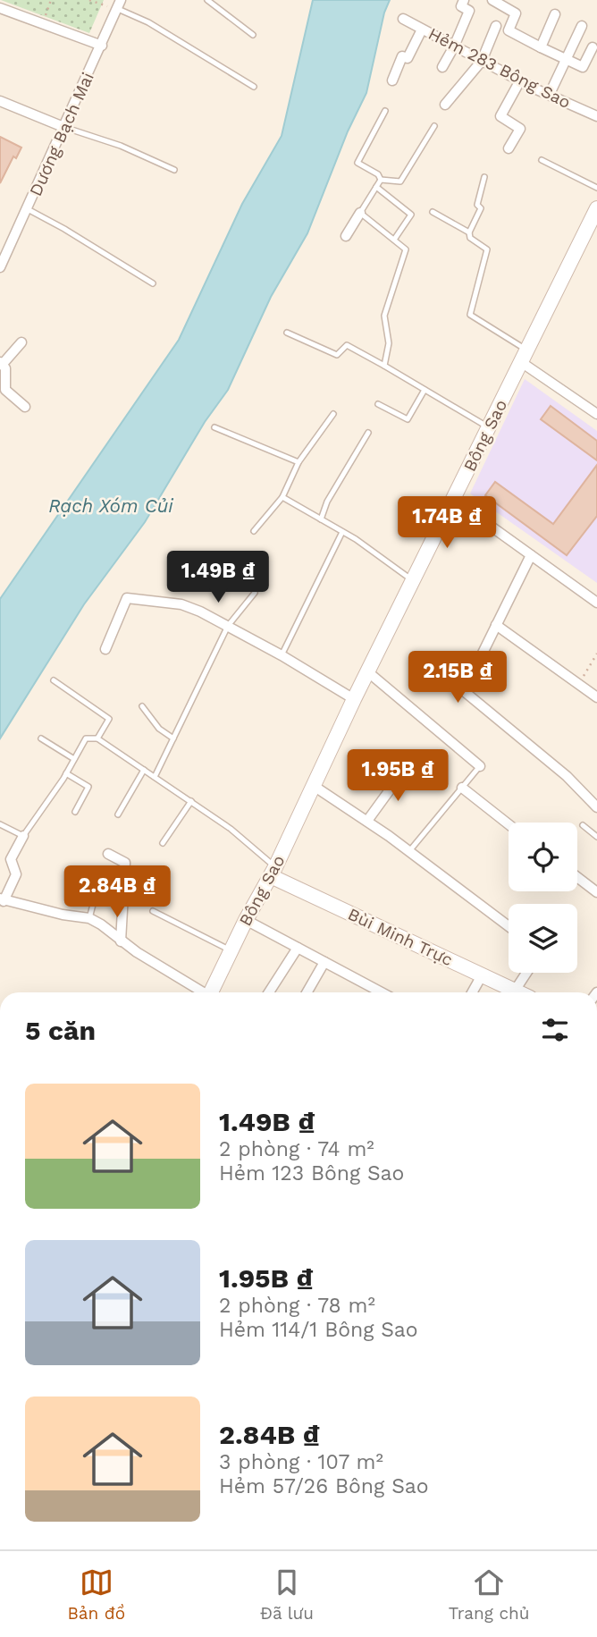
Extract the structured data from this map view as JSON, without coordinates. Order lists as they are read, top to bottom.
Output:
{
  "streets": {
    "street": [
      "Hẻm 283 Bông Sao",
      "Dương Bạch Mai",
      "Bông Sao",
      "Bùi Minh Trực"
    ]
  },
  "crossings": [
    ["Bông Sao", "Bùi Minh Trực"]
  ],
  "water": ["Rạch Xóm Củi"],
  "page": {
    "price": [
      "1.74B ₫",
      "1.49B ₫",
      "2.15B ₫",
      "1.95B ₫",
      "2.84B ₫"
    ],
    "heading": "5 căn",
    "list": [
      {
        "name": "1.49B ₫",
        "note": "2 phòng · 74 m² · Hẻm 123 Bông Sao"
      },
      {
        "name": "1.95B ₫",
        "note": "2 phòng · 78 m² · Hẻm 114/1 Bông Sao"
      },
      {
        "name": "2.84B ₫",
        "note": "3 phòng · 107 m² · Hẻm 57/26 Bông Sao"
      }
    ],
    "tabs": ["Bản đồ", "Đã lưu", "Trang chủ"]
  }
}
